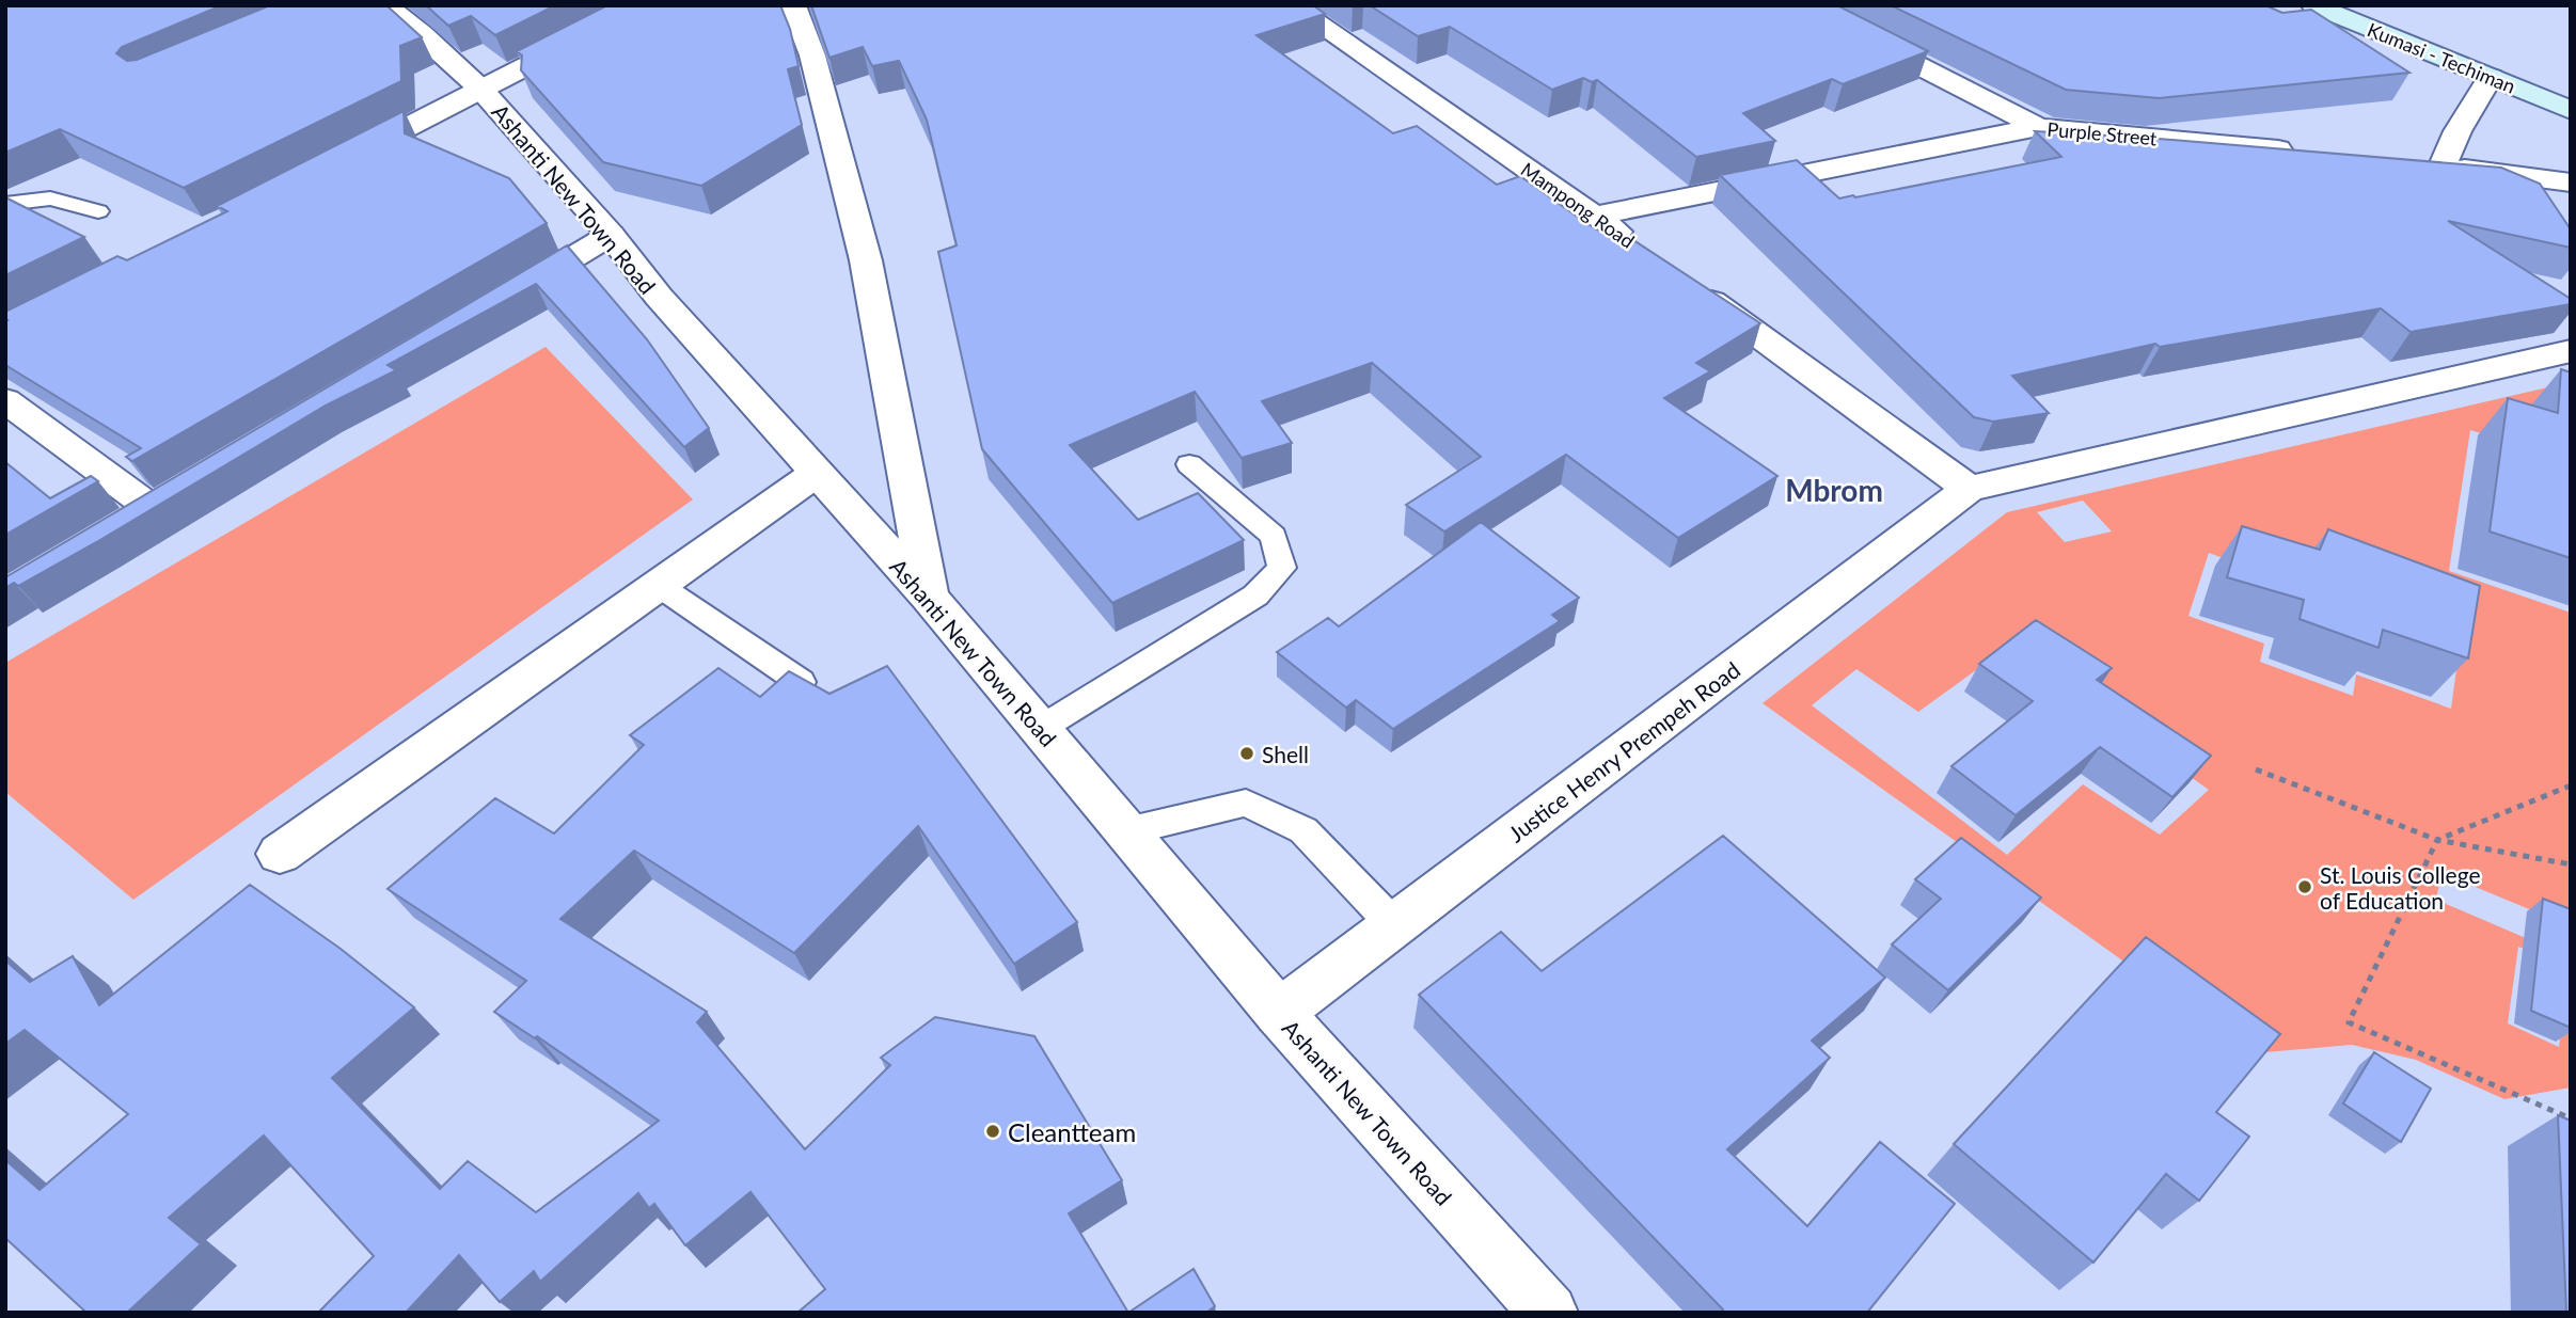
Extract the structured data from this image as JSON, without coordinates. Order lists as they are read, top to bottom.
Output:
{
  "streets": {
    "main road": ["Kumasi - Techiman"],
    "street": [
      "Purple Street",
      "Ashanti New Town Road",
      "Mampong Road",
      "Justice Henry Prempeh Road"
    ]
  },
  "crossings": [
    ["Purple Street", "Mampong Road"],
    ["Ashanti New Town Road", "Justice Henry Prempeh Road"]
  ],
  "districts": ["Mbrom"],
  "places": ["Shell", "St. Louis College of Education", "Cleantteam"]
}
